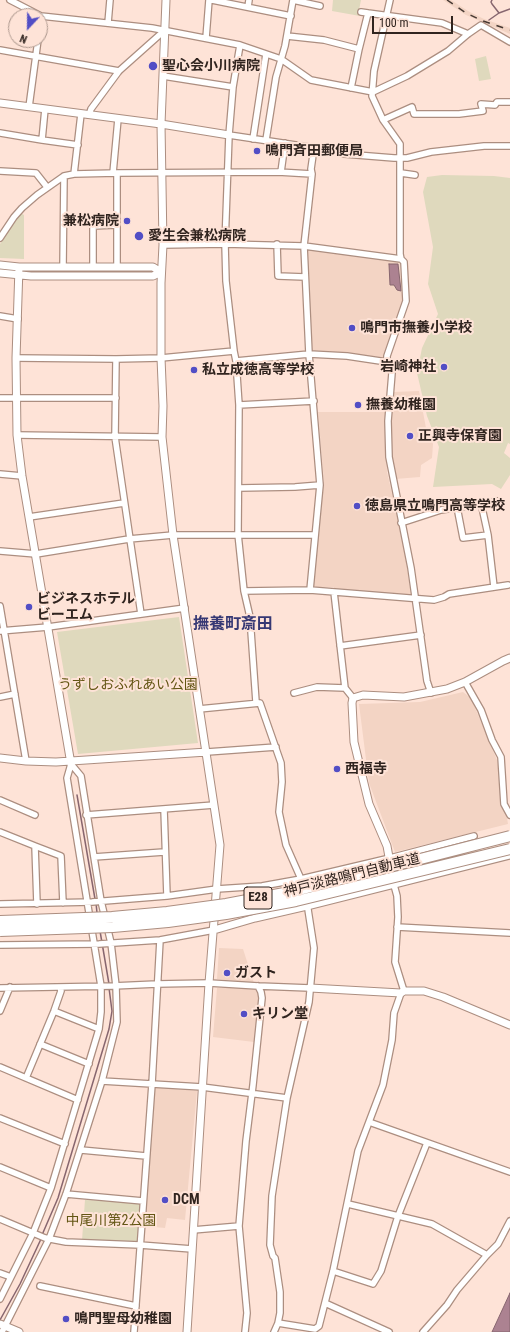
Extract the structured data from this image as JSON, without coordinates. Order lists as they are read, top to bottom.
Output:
{
  "streets": {
    "highway": ["神戸淡路鳴門自動車道", "E28"]
  },
  "districts": ["撫養町斎田"],
  "parks": ["うずしおふれあい公園", "中尾川第2公園"],
  "places": [
    "聖心会小川病院",
    "鳴門斉田郵便局",
    "兼松病院",
    "愛生会兼松病院",
    "鳴門市撫養小学校",
    "岩崎神社",
    "私立成徳高等学校",
    "撫養幼稚園",
    "正興寺保育園",
    "徳島県立鳴門高等学校",
    "ビジネスホテル ビーエム",
    "西福寺",
    "ガスト",
    "キリン堂",
    "DCM",
    "鳴門聖母幼稚園"
  ],
  "scale_bar": "100 m",
  "north": "bottom"
}
